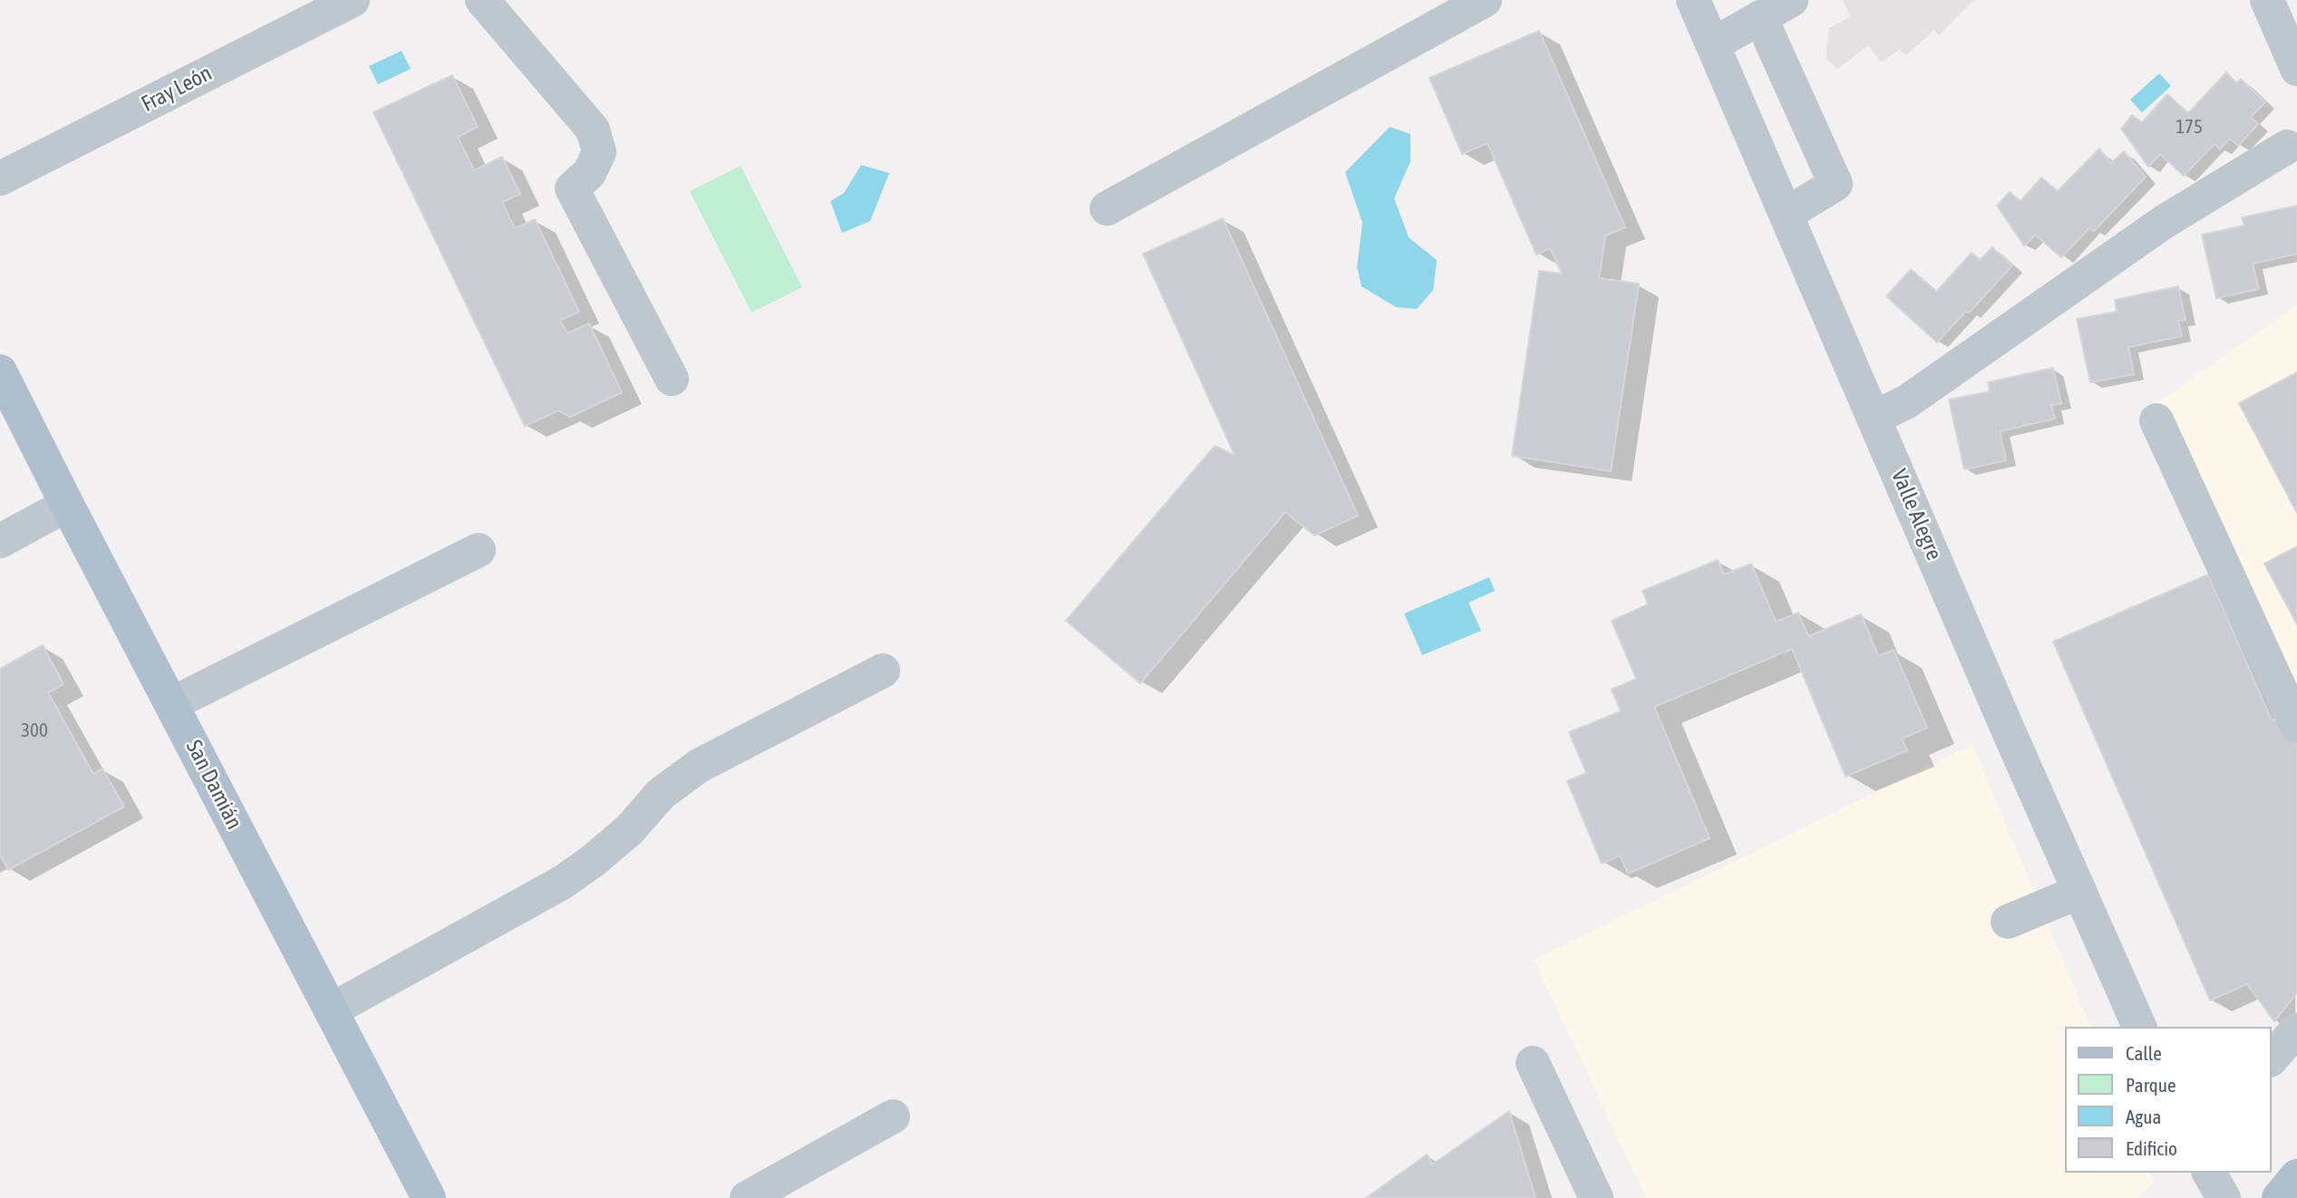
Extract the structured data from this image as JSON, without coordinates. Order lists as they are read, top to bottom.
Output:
{
  "streets": {
    "main road": ["San Damián"],
    "street": ["Fray León", "Valle Alegre"]
  },
  "house_numbers": ["175", "300"],
  "legend": [
    "Calle",
    "Parque",
    "Agua",
    "Edificio"
  ]
}
